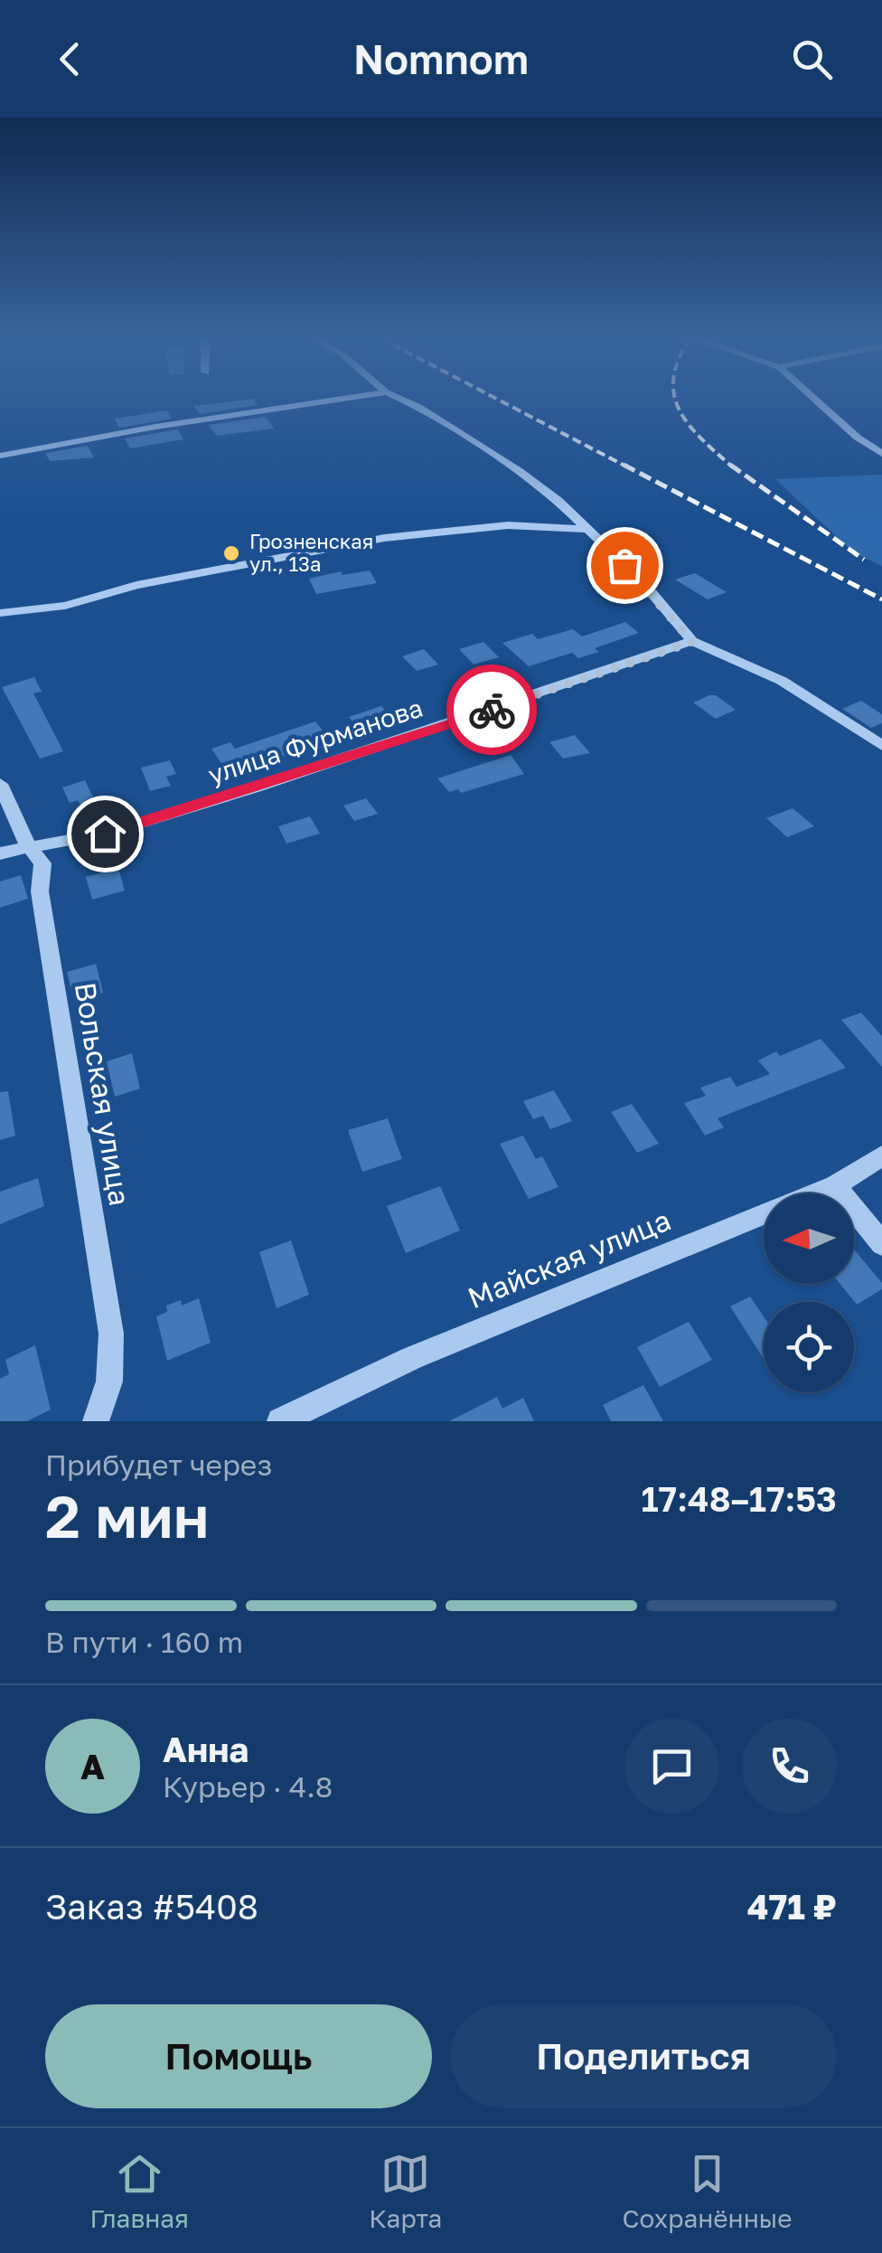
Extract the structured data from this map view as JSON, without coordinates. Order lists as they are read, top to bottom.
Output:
{
  "streets": {
    "street": ["улица Фурманова", "Вольская улица", "Майская улица"]
  },
  "crossings": [
    ["улица Фурманова", "Вольская улица"]
  ],
  "places": ["Грозненская ул., 13а"],
  "north": "left",
  "page": {
    "header": "Nomnom",
    "heading": ["2 мин", "Прибудет через", "17:48–17:53"],
    "panel": [
      "Анна",
      "Курьер · 4.8",
      "Заказ #5408",
      "471 ₽"
    ],
    "bar": "В пути · 160 m",
    "round": "А",
    "buttons": ["Помощь", "Поделиться"],
    "tabs": ["Главная", "Карта", "Сохранённые"]
  }
}
